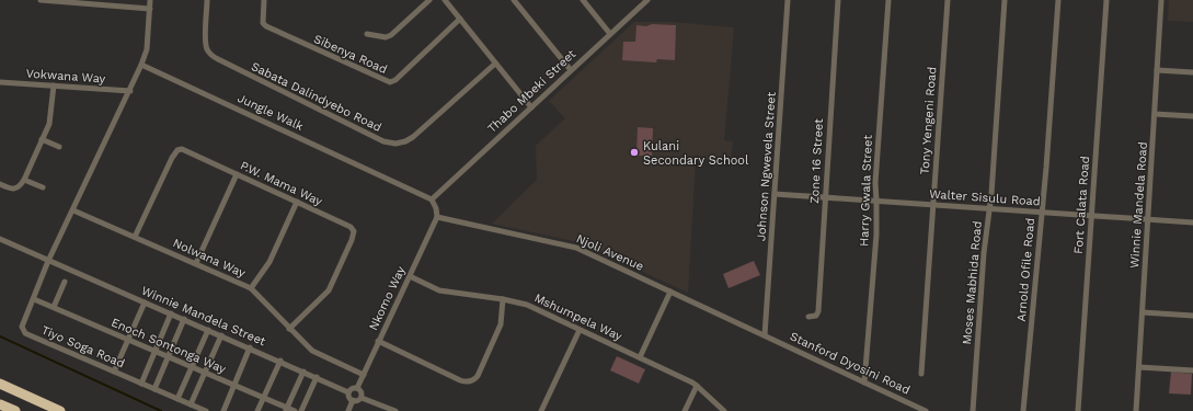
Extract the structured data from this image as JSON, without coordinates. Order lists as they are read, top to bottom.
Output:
{
  "streets": {
    "street": [
      "Sibenya Road",
      "Vokwana Way",
      "Thabo Mbeki Street",
      "Sabata Dalindyebo Road",
      "Jungle Walk",
      "Tony Yengeni Road",
      "Zone 16 Street",
      "Johnson Ngwevela Street",
      "P.W. Mama Way",
      "Harry Gwala Street",
      "Walter Sisulu Road",
      "Fort Calata Road",
      "Winnie Mandela Road",
      "Njoli Avenue",
      "Nolwana Way",
      "Arnold Ofile Road",
      "Moses Mabhida Road",
      "Nkomo Way",
      "Winnie Mandela Street",
      "Mshumpela Way",
      "Enoch Sontonga Way",
      "Tiyo Soga Road",
      "Stanford Dyosini Road"
    ]
  },
  "crossings": [
    ["Thabo Mbeki Street", "Jungle Walk"],
    ["Tony Yengeni Road", "Walter Sisulu Road"],
    ["Zone 16 Street", "Walter Sisulu Road"],
    ["Johnson Ngwevela Street", "Walter Sisulu Road"],
    ["Johnson Ngwevela Street", "Njoli Avenue"],
    ["Johnson Ngwevela Street", "Stanford Dyosini Road"],
    ["P.W. Mama Way", "Nolwana Way"],
    ["Harry Gwala Street", "Walter Sisulu Road"],
    ["Harry Gwala Street", "Stanford Dyosini Road"],
    ["Walter Sisulu Road", "Fort Calata Road"],
    ["Walter Sisulu Road", "Winnie Mandela Road"],
    ["Walter Sisulu Road", "Arnold Ofile Road"],
    ["Walter Sisulu Road", "Moses Mabhida Road"],
    ["Njoli Avenue", "Nkomo Way"],
    ["Njoli Avenue", "Stanford Dyosini Road"],
    ["Nolwana Way", "Nkomo Way"],
    ["Nkomo Way", "Winnie Mandela Street"],
    ["Nkomo Way", "Mshumpela Way"],
    ["Winnie Mandela Street", "Tiyo Soga Road"],
    ["Enoch Sontonga Way", "Tiyo Soga Road"]
  ],
  "places": ["Kulani Secondary School"]
}
